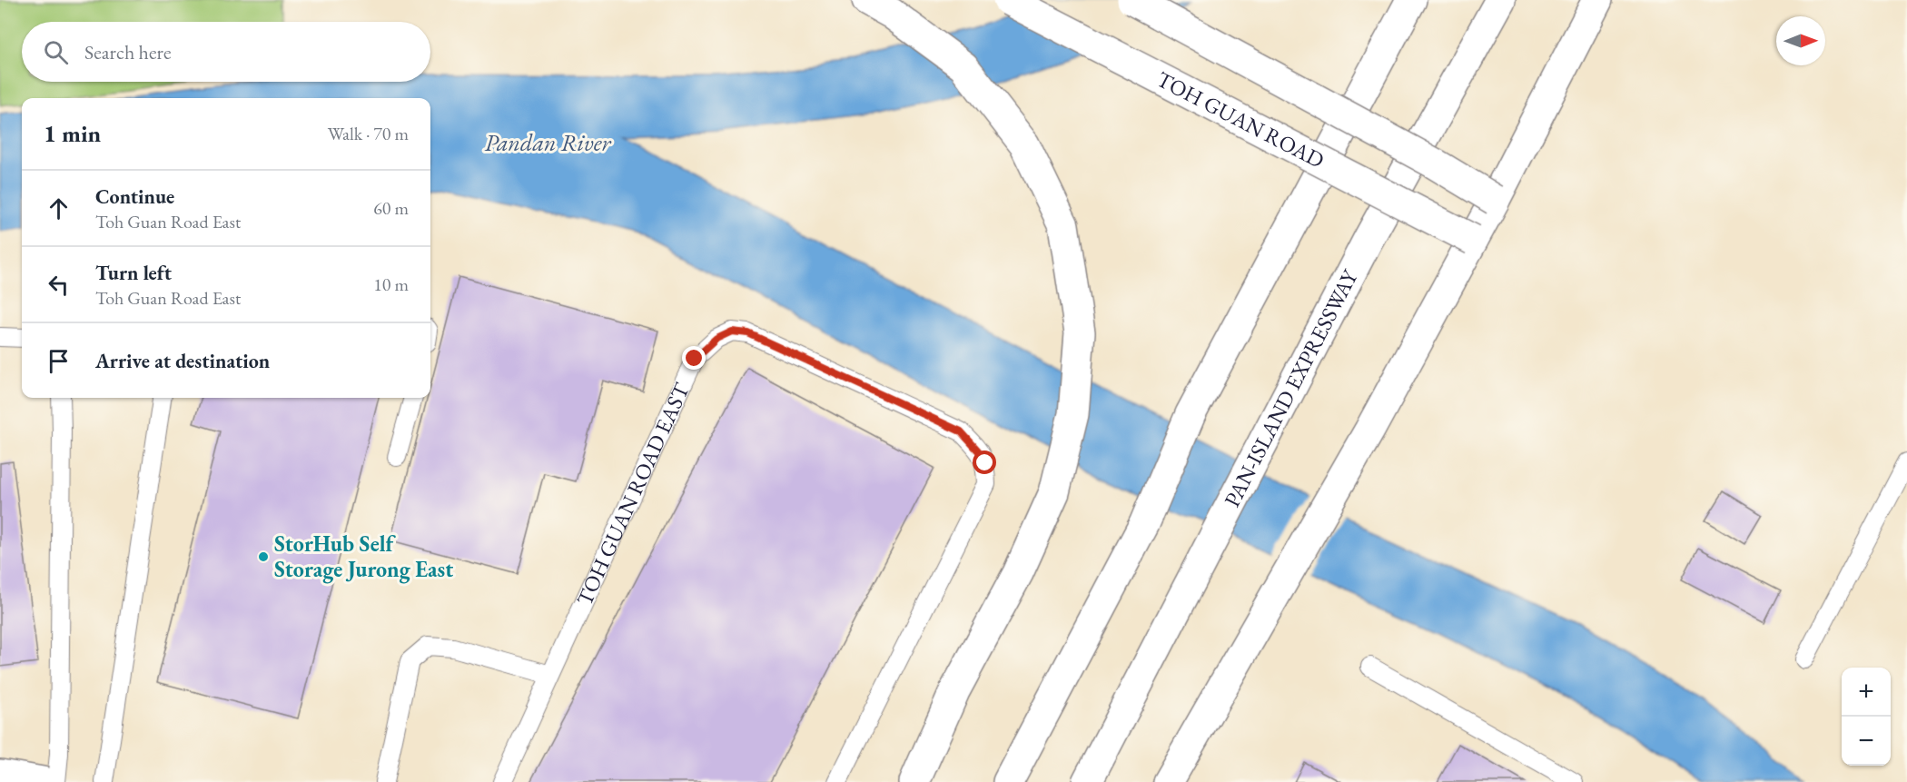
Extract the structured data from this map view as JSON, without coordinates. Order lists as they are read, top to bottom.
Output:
{
  "streets": {
    "main road": ["TOH GUAN ROAD", "PAN-ISLAND EXPRESSWAY"],
    "lane": ["TOH GUAN ROAD EAST"]
  },
  "water": ["Pandan River"],
  "places": ["StorHub Self Storage Jurong East"],
  "north": "right",
  "page": {
    "search": "Search here",
    "heading": ["1 min", "Walk · 70 m"],
    "list": [
      ["Continue", "Toh Guan Road East", "60 m"],
      ["Turn left", "Toh Guan Road East", "10 m"],
      "Arrive at destination"
    ],
    "map_buttons": ["+", "−"]
  }
}
